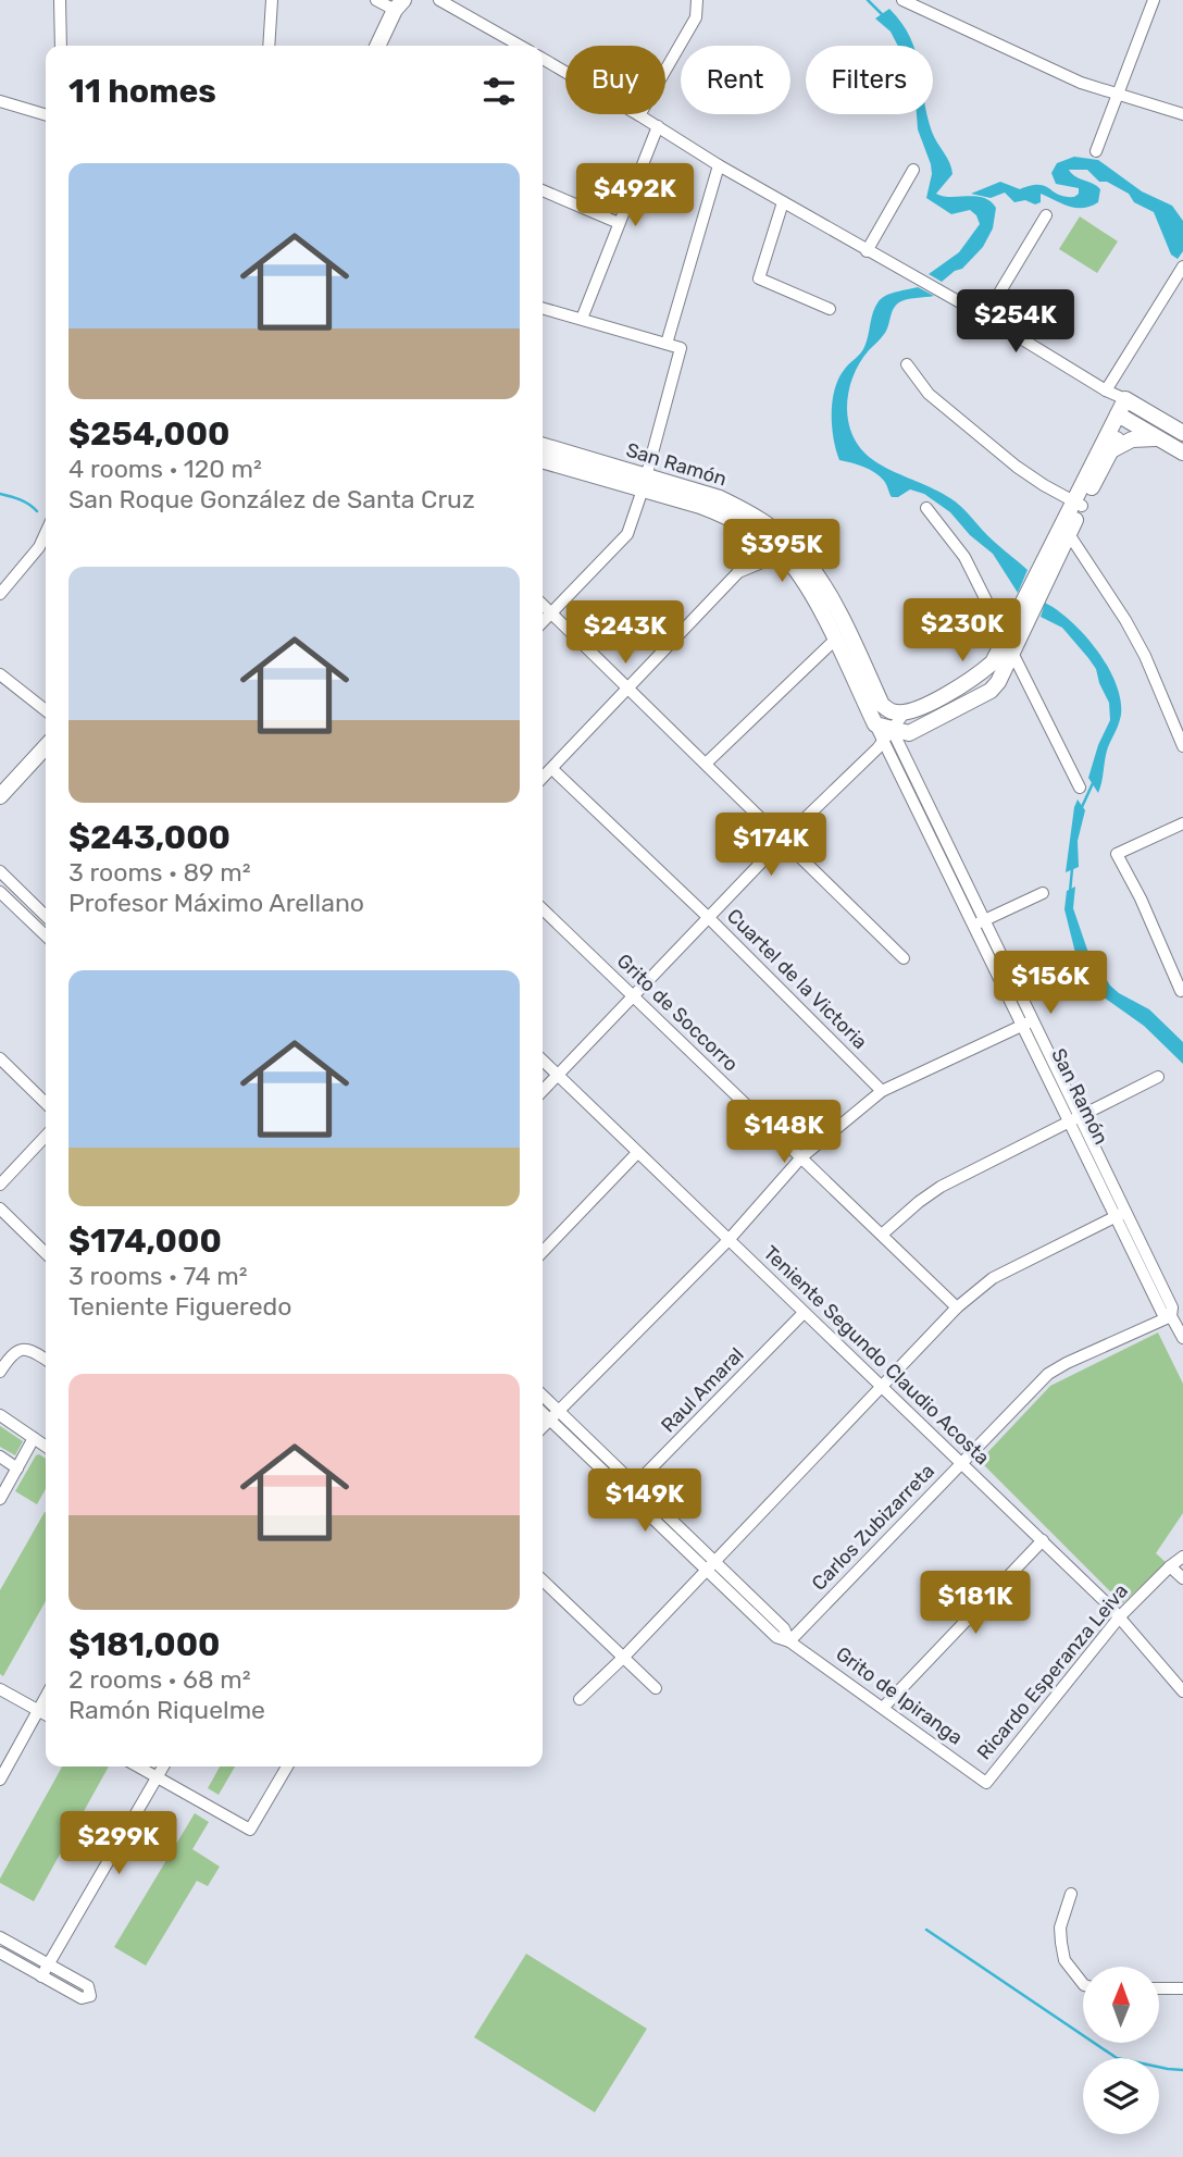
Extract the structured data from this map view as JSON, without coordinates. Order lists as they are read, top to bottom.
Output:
{
  "streets": {
    "street": [
      "San Ramón",
      "Cuartel de la Victoria",
      "Grito de Soccorro",
      "Teniente Segundo Claudio Acosta",
      "Raul Amaral",
      "Carlos Zubizarreta",
      "Ricardo Esperanza Leiva",
      "Grito de Ipiranga"
    ]
  },
  "crossings": [
    ["San Ramón", "Carlos Zubizarreta"],
    ["Teniente Segundo Claudio Acosta", "Raul Amaral"],
    ["Teniente Segundo Claudio Acosta", "Carlos Zubizarreta"],
    ["Teniente Segundo Claudio Acosta", "Ricardo Esperanza Leiva"],
    ["Raul Amaral", "Grito de Ipiranga"],
    ["Carlos Zubizarreta", "Grito de Ipiranga"],
    ["Ricardo Esperanza Leiva", "Grito de Ipiranga"]
  ],
  "north": "top",
  "page": {
    "chip": ["Buy", "Rent", "Filters"],
    "heading": "11 homes",
    "list": [
      {
        "name": "$254,000",
        "note": "4 rooms · 120 m² · San Roque González de Santa Cruz"
      },
      {
        "name": "$243,000",
        "note": "3 rooms · 89 m² · Profesor Máximo Arellano"
      },
      {
        "name": "$174,000",
        "note": "3 rooms · 74 m² · Teniente Figueredo"
      },
      {
        "name": "$181,000",
        "note": "2 rooms · 68 m² · Ramón Riquelme"
      }
    ],
    "price": [
      "$492K",
      "$254K",
      "$395K",
      "$230K",
      "$243K",
      "$174K",
      "$156K",
      "$148K",
      "$149K",
      "$181K",
      "$299K"
    ]
  }
}
